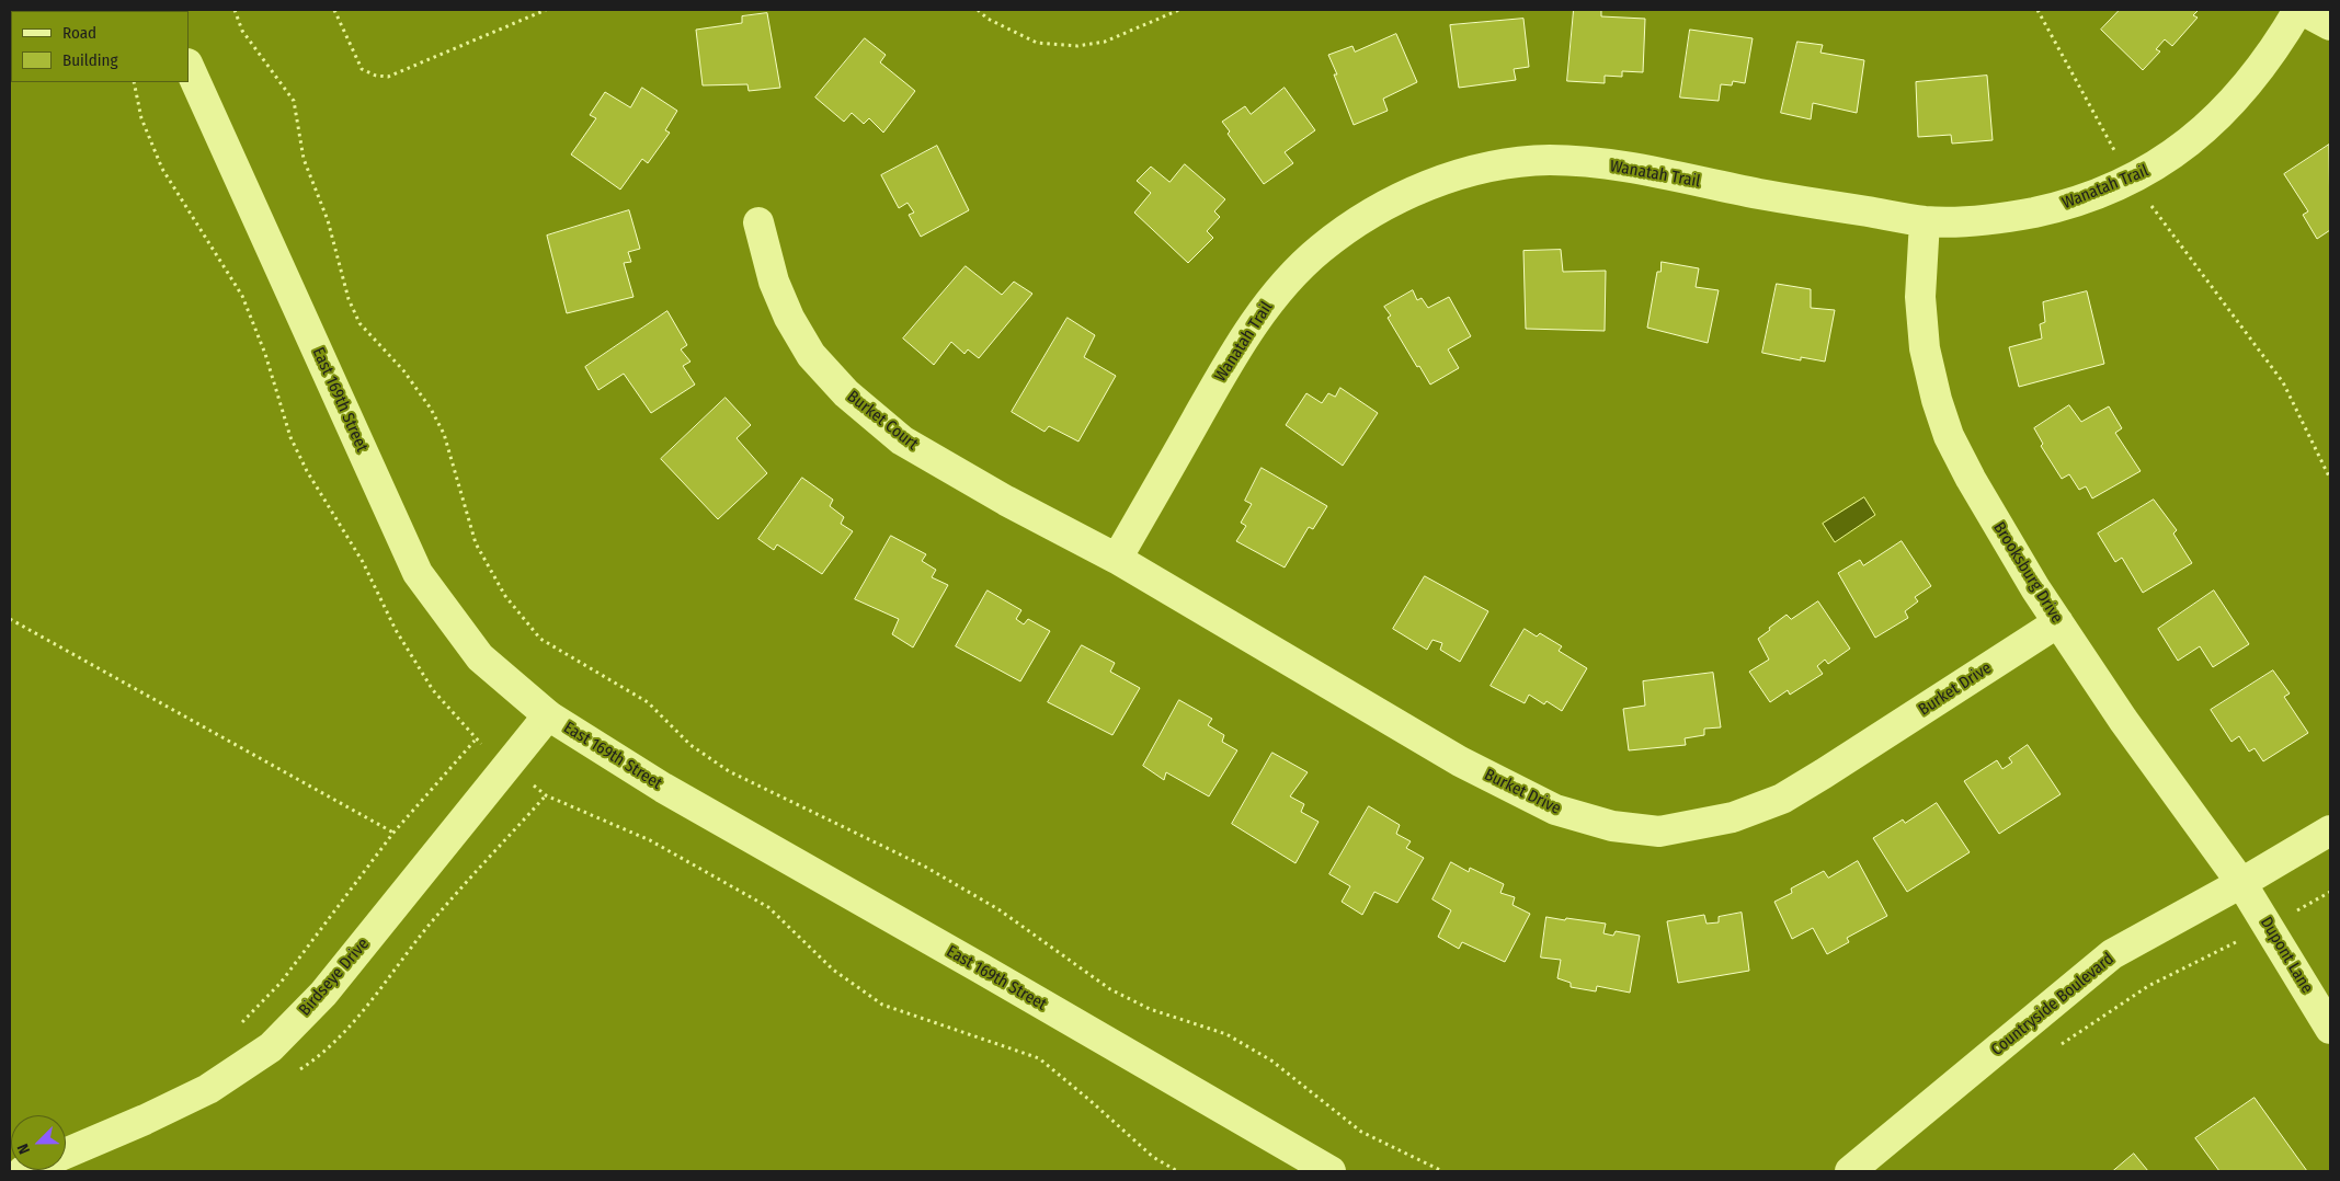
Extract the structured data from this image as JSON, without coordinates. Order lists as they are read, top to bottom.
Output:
{
  "streets": {
    "street": [
      "Wanatah Trail",
      "East 169th Street",
      "Burket Court",
      "Brooksburg Drive",
      "Burket Drive",
      "Dupont Lane",
      "Birdseye Drive",
      "Countryside Boulevard"
    ]
  },
  "crossings": [
    ["Wanatah Trail", "Burket Court"],
    ["Wanatah Trail", "Brooksburg Drive"],
    ["Wanatah Trail", "Burket Drive"],
    ["East 169th Street", "Birdseye Drive"],
    ["Burket Court", "Burket Drive"],
    ["Brooksburg Drive", "Burket Drive"],
    ["Brooksburg Drive", "Dupont Lane"],
    ["Brooksburg Drive", "Countryside Boulevard"],
    ["Dupont Lane", "Countryside Boulevard"]
  ],
  "legend": ["Road", "Building"],
  "north": "bottom left"
}
